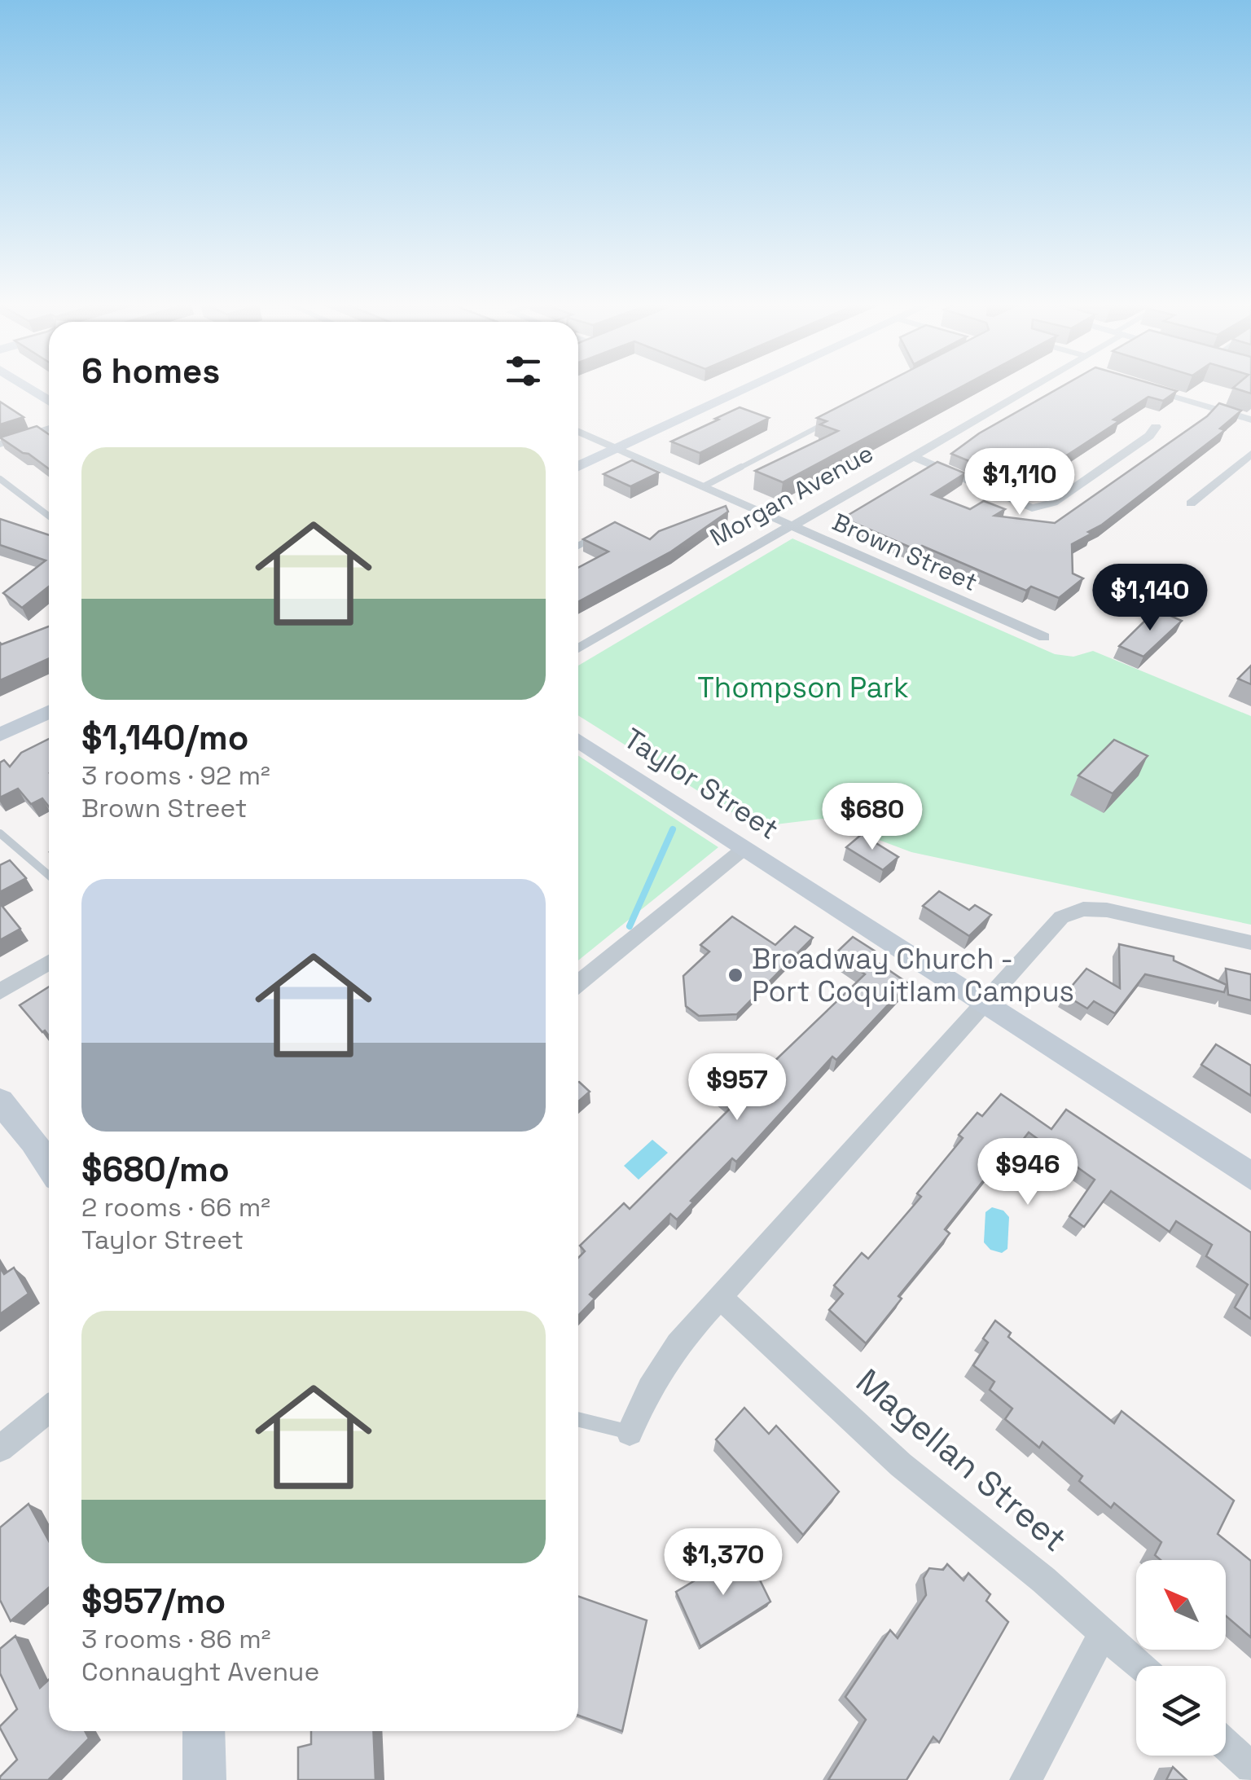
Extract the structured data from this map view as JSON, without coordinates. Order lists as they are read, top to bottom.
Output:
{
  "streets": {
    "street": [
      "Morgan Avenue",
      "Brown Street",
      "Taylor Street",
      "Magellan Street"
    ]
  },
  "crossings": [
    ["Morgan Avenue", "Brown Street"]
  ],
  "parks": ["Thompson Park"],
  "places": ["Broadway Church - Port Coquitlam Campus"],
  "north": "top left",
  "page": {
    "heading": "6 homes",
    "list": [
      {
        "name": "$1,140/mo",
        "note": "3 rooms · 92 m² · Brown Street"
      },
      {
        "name": "$680/mo",
        "note": "2 rooms · 66 m² · Taylor Street"
      },
      {
        "name": "$957/mo",
        "note": "3 rooms · 86 m² · Connaught Avenue"
      }
    ],
    "price": [
      "$1,110",
      "$1,140",
      "$680",
      "$957",
      "$946",
      "$1,370"
    ]
  }
}
